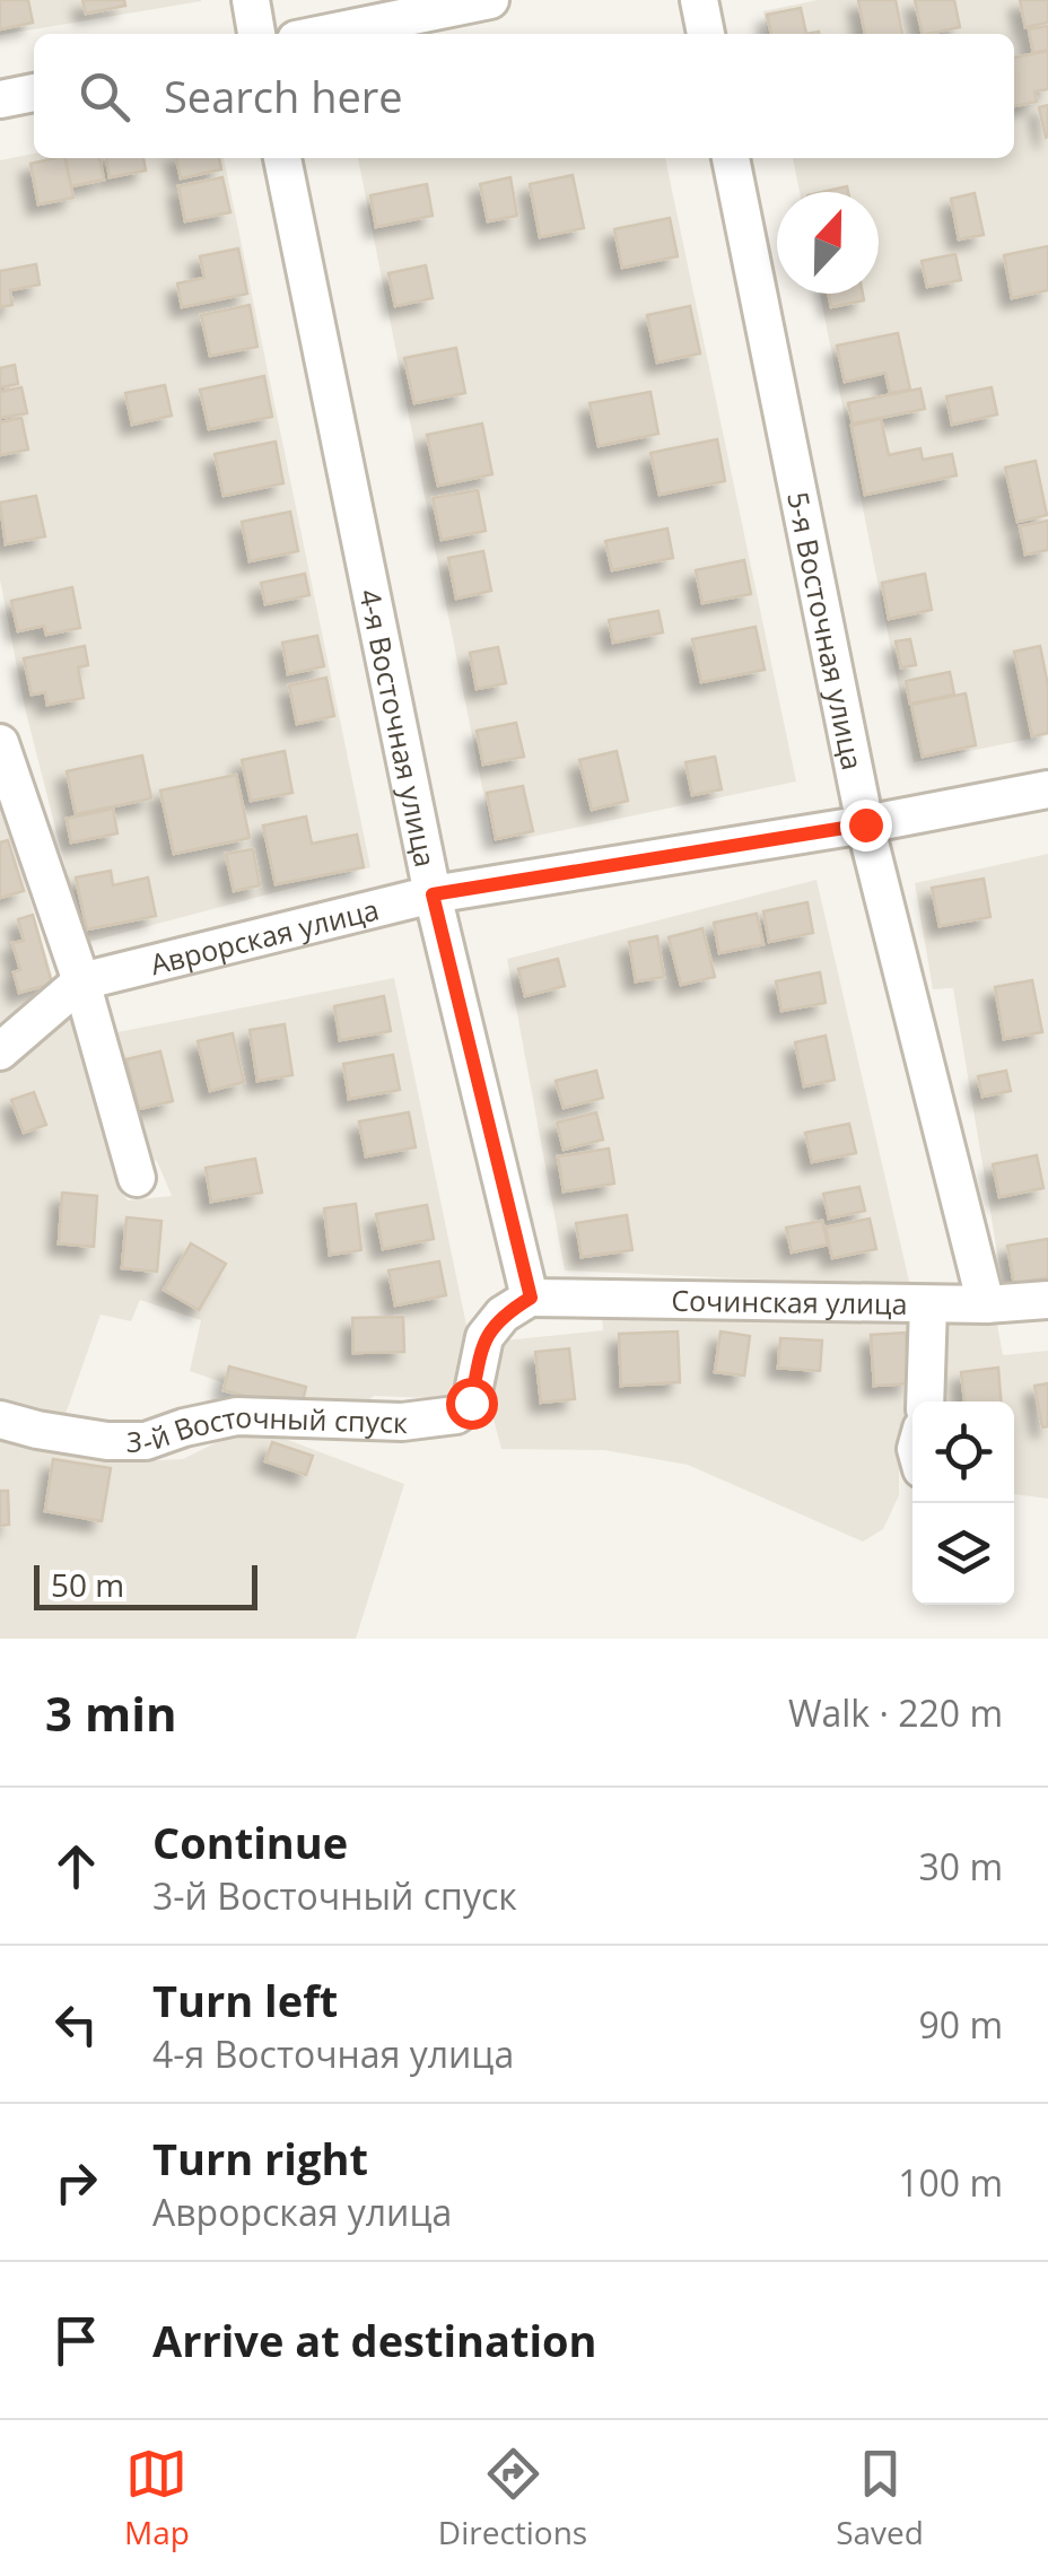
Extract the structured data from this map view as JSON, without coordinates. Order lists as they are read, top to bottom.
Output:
{
  "streets": {
    "street": [
      "5-я Восточная улица",
      "4-я Восточная улица",
      "Аврорская улица",
      "Сочинская улица",
      "3-й Восточный спуск"
    ]
  },
  "crossings": [
    ["5-я Восточная улица", "Аврорская улица"],
    ["5-я Восточная улица", "Сочинская улица"],
    ["4-я Восточная улица", "Аврорская улица"],
    ["4-я Восточная улица", "Сочинская улица"],
    ["4-я Восточная улица", "3-й Восточный спуск"],
    ["Сочинская улица", "3-й Восточный спуск"]
  ],
  "scale_bar": "50 m",
  "north": "top",
  "page": {
    "search": "Search here",
    "scale": "50 m",
    "heading": ["3 min", "Walk · 220 m"],
    "list": [
      ["Continue", "3-й Восточный спуск", "30 m"],
      ["Turn left", "4-я Восточная улица", "90 m"],
      ["Turn right", "Аврорская улица", "100 m"],
      "Arrive at destination"
    ],
    "nav": ["Map", "Directions", "Saved"]
  }
}
